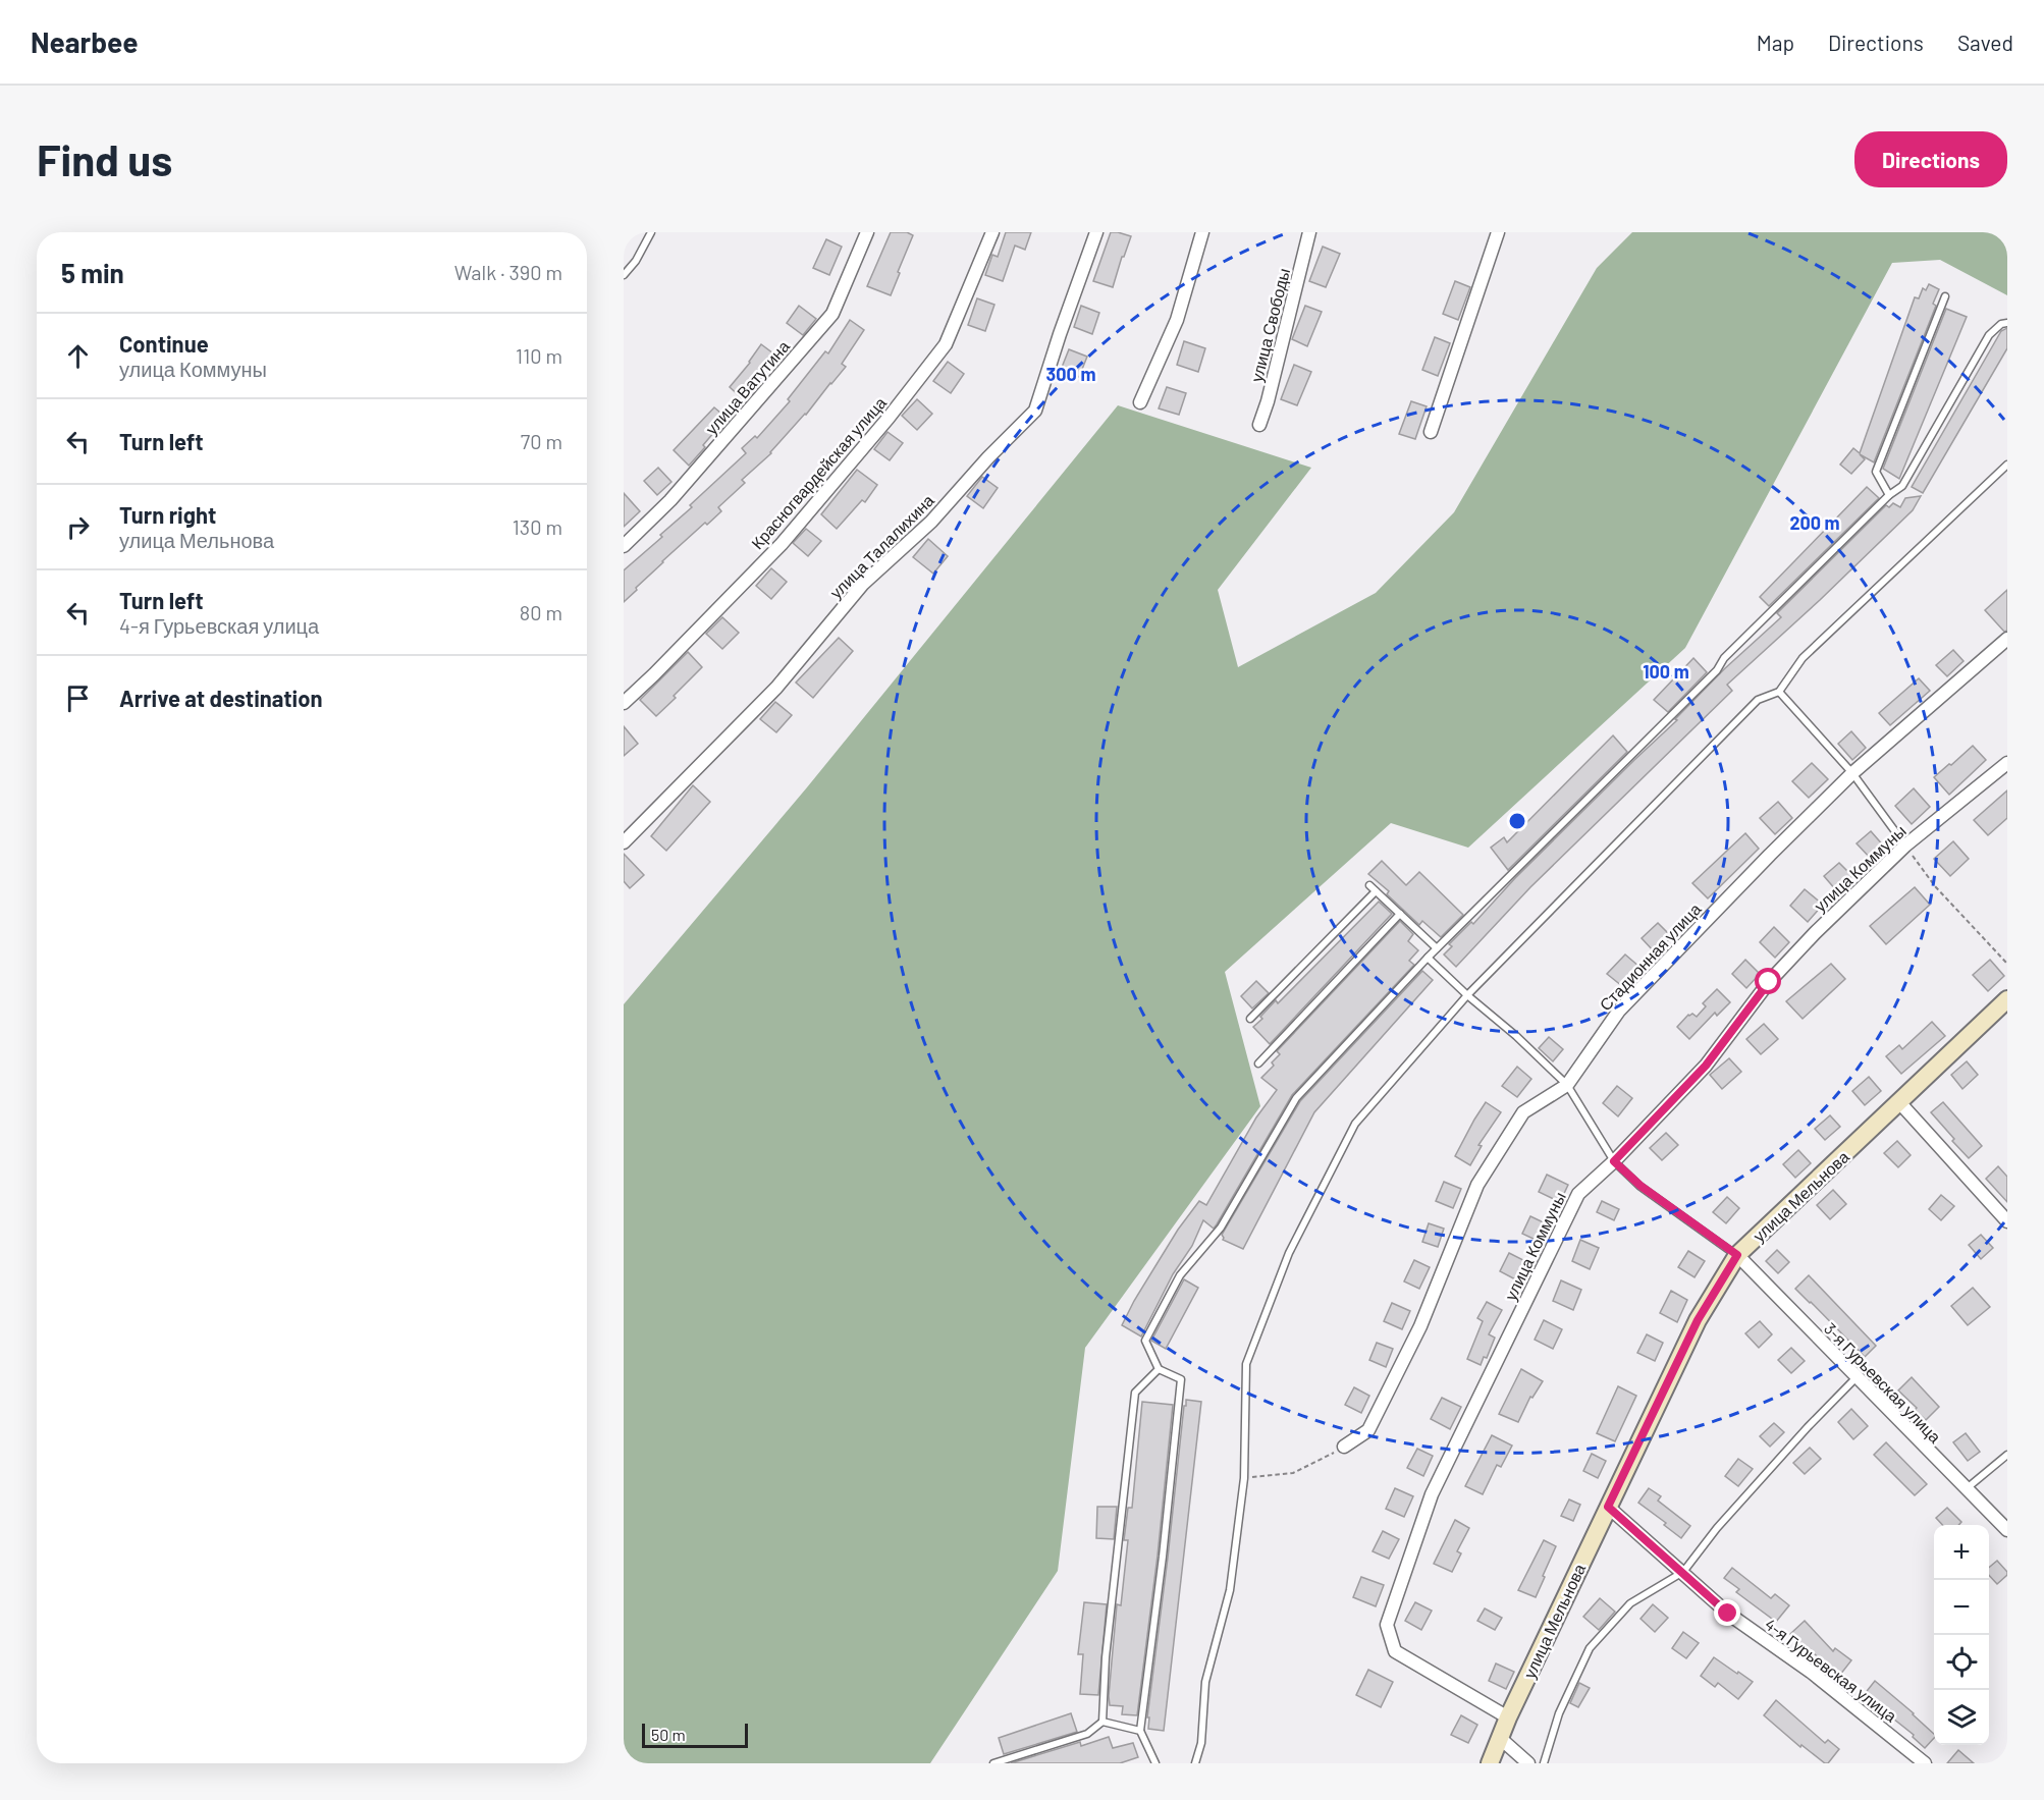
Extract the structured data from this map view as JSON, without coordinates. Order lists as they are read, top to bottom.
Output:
{
  "streets": {
    "main road": ["улица Мельнова"],
    "street": [
      "улица Свободы",
      "улица Ватутина",
      "Красногвардейская улица",
      "улица Талалихина",
      "улица Коммуны",
      "Стадионная улица",
      "3-я Гурьевская улица",
      "4-я Гурьевская улица"
    ]
  },
  "crossings": [
    ["улица Коммуны", "улица Мельнова"],
    ["улица Мельнова", "3-я Гурьевская улица"],
    ["улица Мельнова", "4-я Гурьевская улица"]
  ],
  "scale_bar": "50 m",
  "page": {
    "header": "Nearbee",
    "nav": ["Map", "Directions", "Saved"],
    "buttons": "Directions",
    "title": "Find us",
    "heading": ["5 min", "Walk · 390 m"],
    "list": [
      ["Continue", "улица Коммуны", "110 m"],
      ["Turn left", "70 m"],
      ["Turn right", "улица Мельнова", "130 m"],
      ["Turn left", "4-я Гурьевская улица", "80 m"],
      "Arrive at destination"
    ],
    "map_buttons": ["+", "−"],
    "scale": "50 m"
  },
  "rings": ["300 m", "200 m", "100 m"]
}
